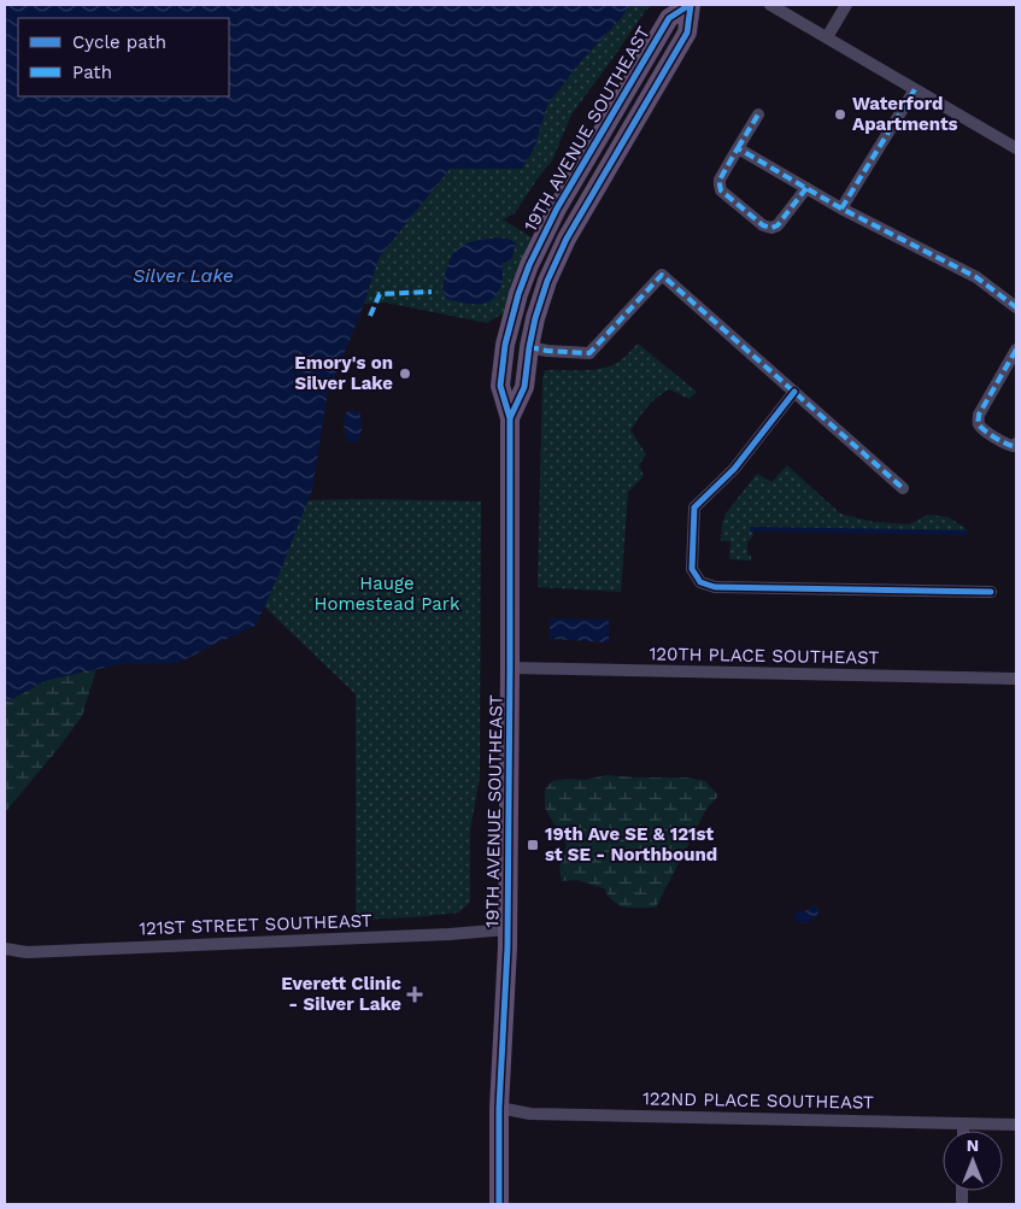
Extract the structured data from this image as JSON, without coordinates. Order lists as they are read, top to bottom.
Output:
{
  "streets": {
    "main road": ["19TH AVENUE SOUTHEAST"],
    "street": ["120TH PLACE SOUTHEAST", "121ST STREET SOUTHEAST", "122ND PLACE SOUTHEAST"]
  },
  "crossings": [
    ["19TH AVENUE SOUTHEAST", "120TH PLACE SOUTHEAST"],
    ["19TH AVENUE SOUTHEAST", "121ST STREET SOUTHEAST"],
    ["19TH AVENUE SOUTHEAST", "122ND PLACE SOUTHEAST"]
  ],
  "water": ["Silver Lake"],
  "parks": ["Hauge Homestead Park"],
  "places": {
    "other": ["Waterford Apartments", "Emory's on Silver Lake"],
    "transit": ["19th Ave SE & 121st st SE - Northbound"],
    "health": ["Everett Clinic - Silver Lake"]
  },
  "legend": ["Cycle path", "Path"],
  "north": "top"
}
